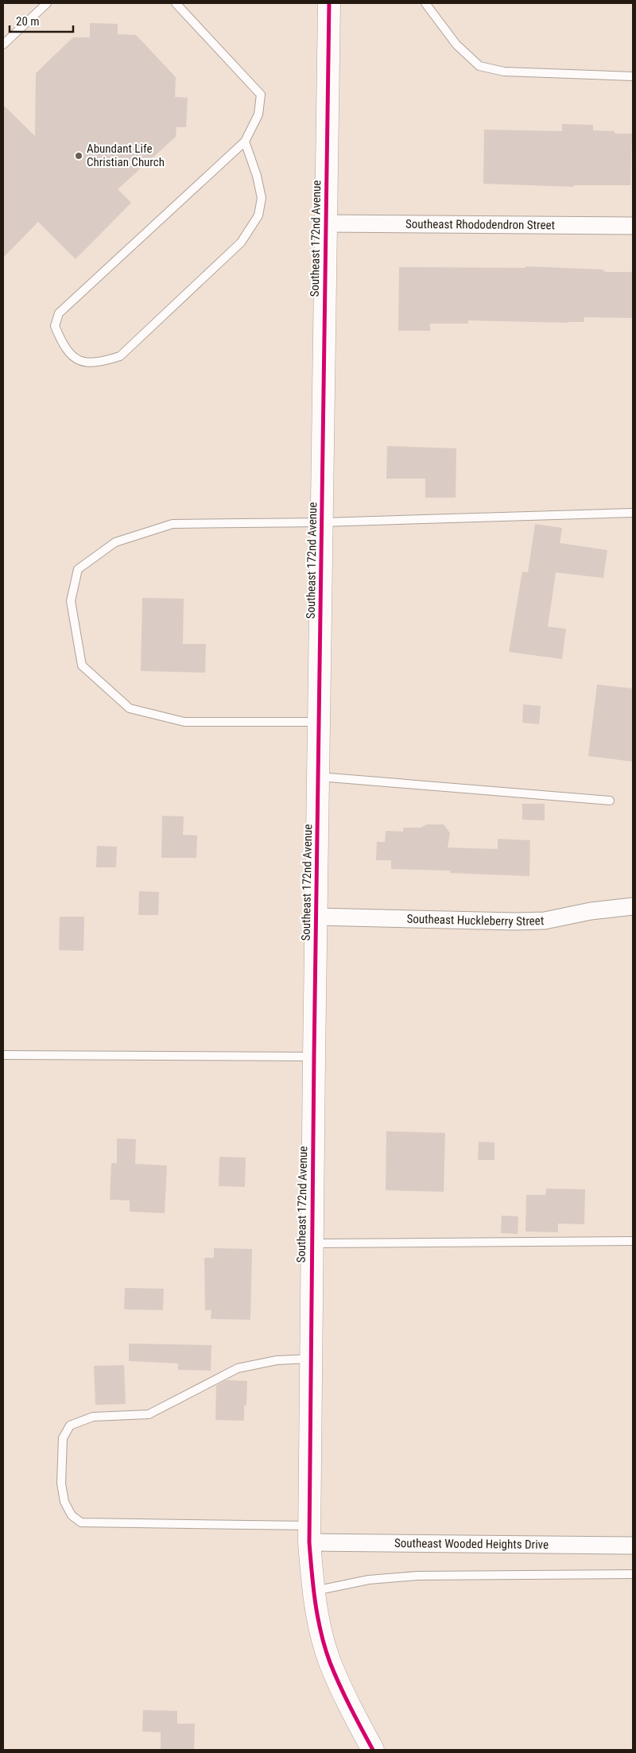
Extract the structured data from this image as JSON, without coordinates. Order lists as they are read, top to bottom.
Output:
{
  "streets": {
    "main road": ["Southeast 172nd Avenue"],
    "street": ["Southeast Rhododendron Street", "Southeast Huckleberry Street", "Southeast Wooded Heights Drive"]
  },
  "crossings": [
    ["Southeast Rhododendron Street", "Southeast 172nd Avenue"],
    ["Southeast 172nd Avenue", "Southeast Huckleberry Street"],
    ["Southeast 172nd Avenue", "Southeast Wooded Heights Drive"]
  ],
  "places": ["Abundant Life Christian Church"],
  "scale_bar": "20 m"
}
